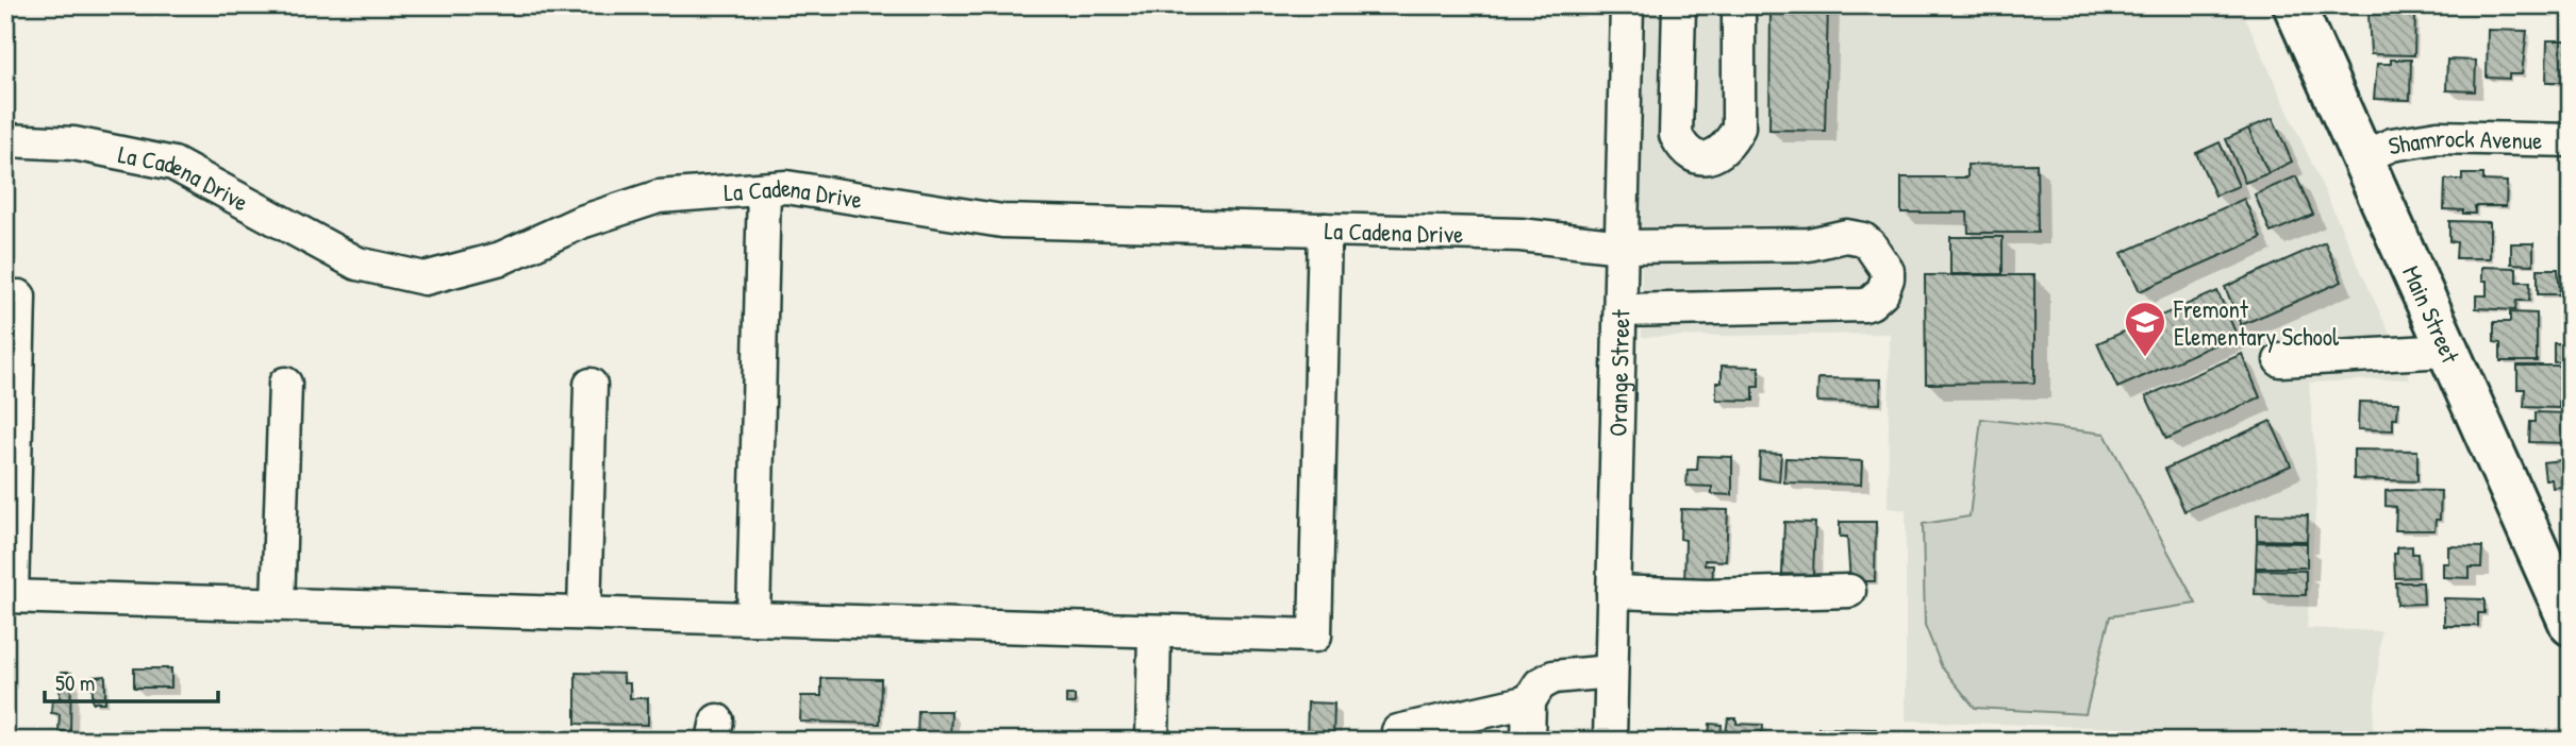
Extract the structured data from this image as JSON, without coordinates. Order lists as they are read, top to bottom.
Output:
{
  "streets": {
    "main road": ["Main Street"],
    "street": ["Shamrock Avenue", "La Cadena Drive", "Orange Street"]
  },
  "crossings": [
    ["Shamrock Avenue", "Main Street"],
    ["La Cadena Drive", "Orange Street"]
  ],
  "places": {
    "school or university": ["Fremont Elementary School"]
  },
  "scale_bar": "50 m"
}
